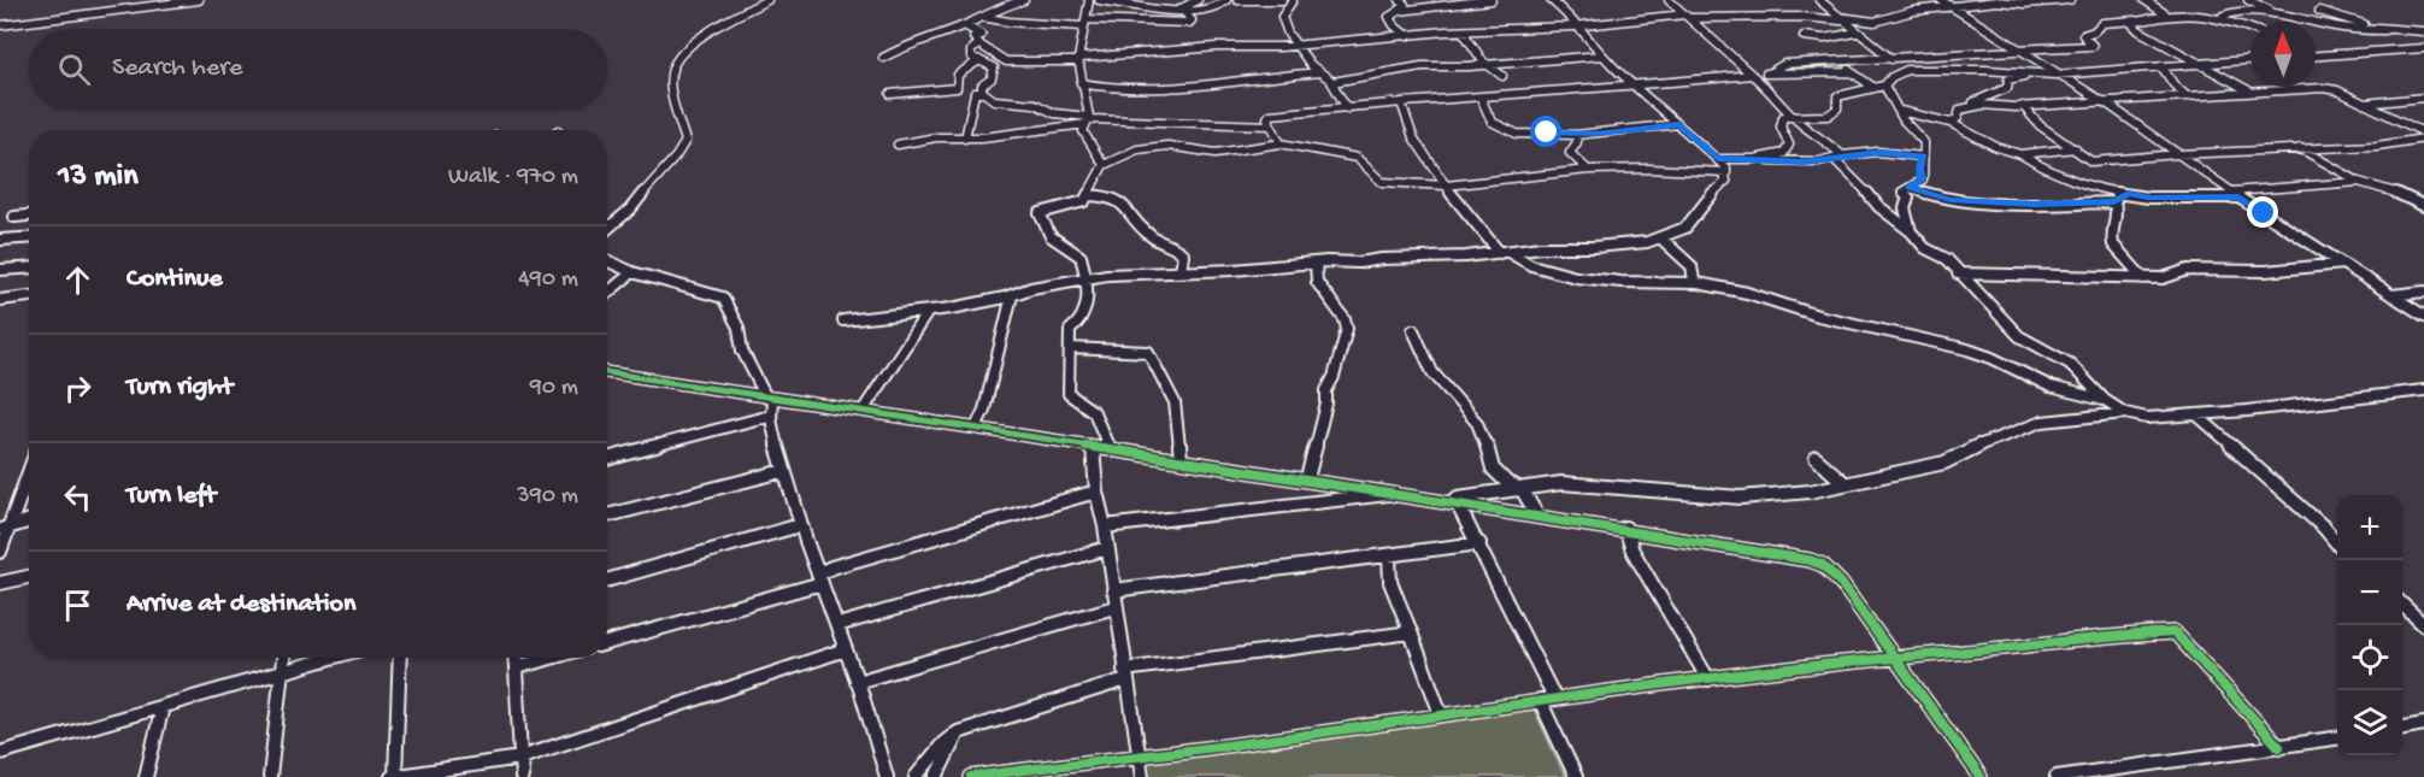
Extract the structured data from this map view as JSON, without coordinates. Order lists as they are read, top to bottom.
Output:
{
  "north": "top",
  "page": {
    "search": "Search here",
    "heading": ["13 min", "Walk · 970 m"],
    "list": [
      ["Continue", "490 m"],
      ["Turn right", "90 m"],
      ["Turn left", "390 m"],
      "Arrive at destination"
    ],
    "map_buttons": ["+", "−"]
  }
}
